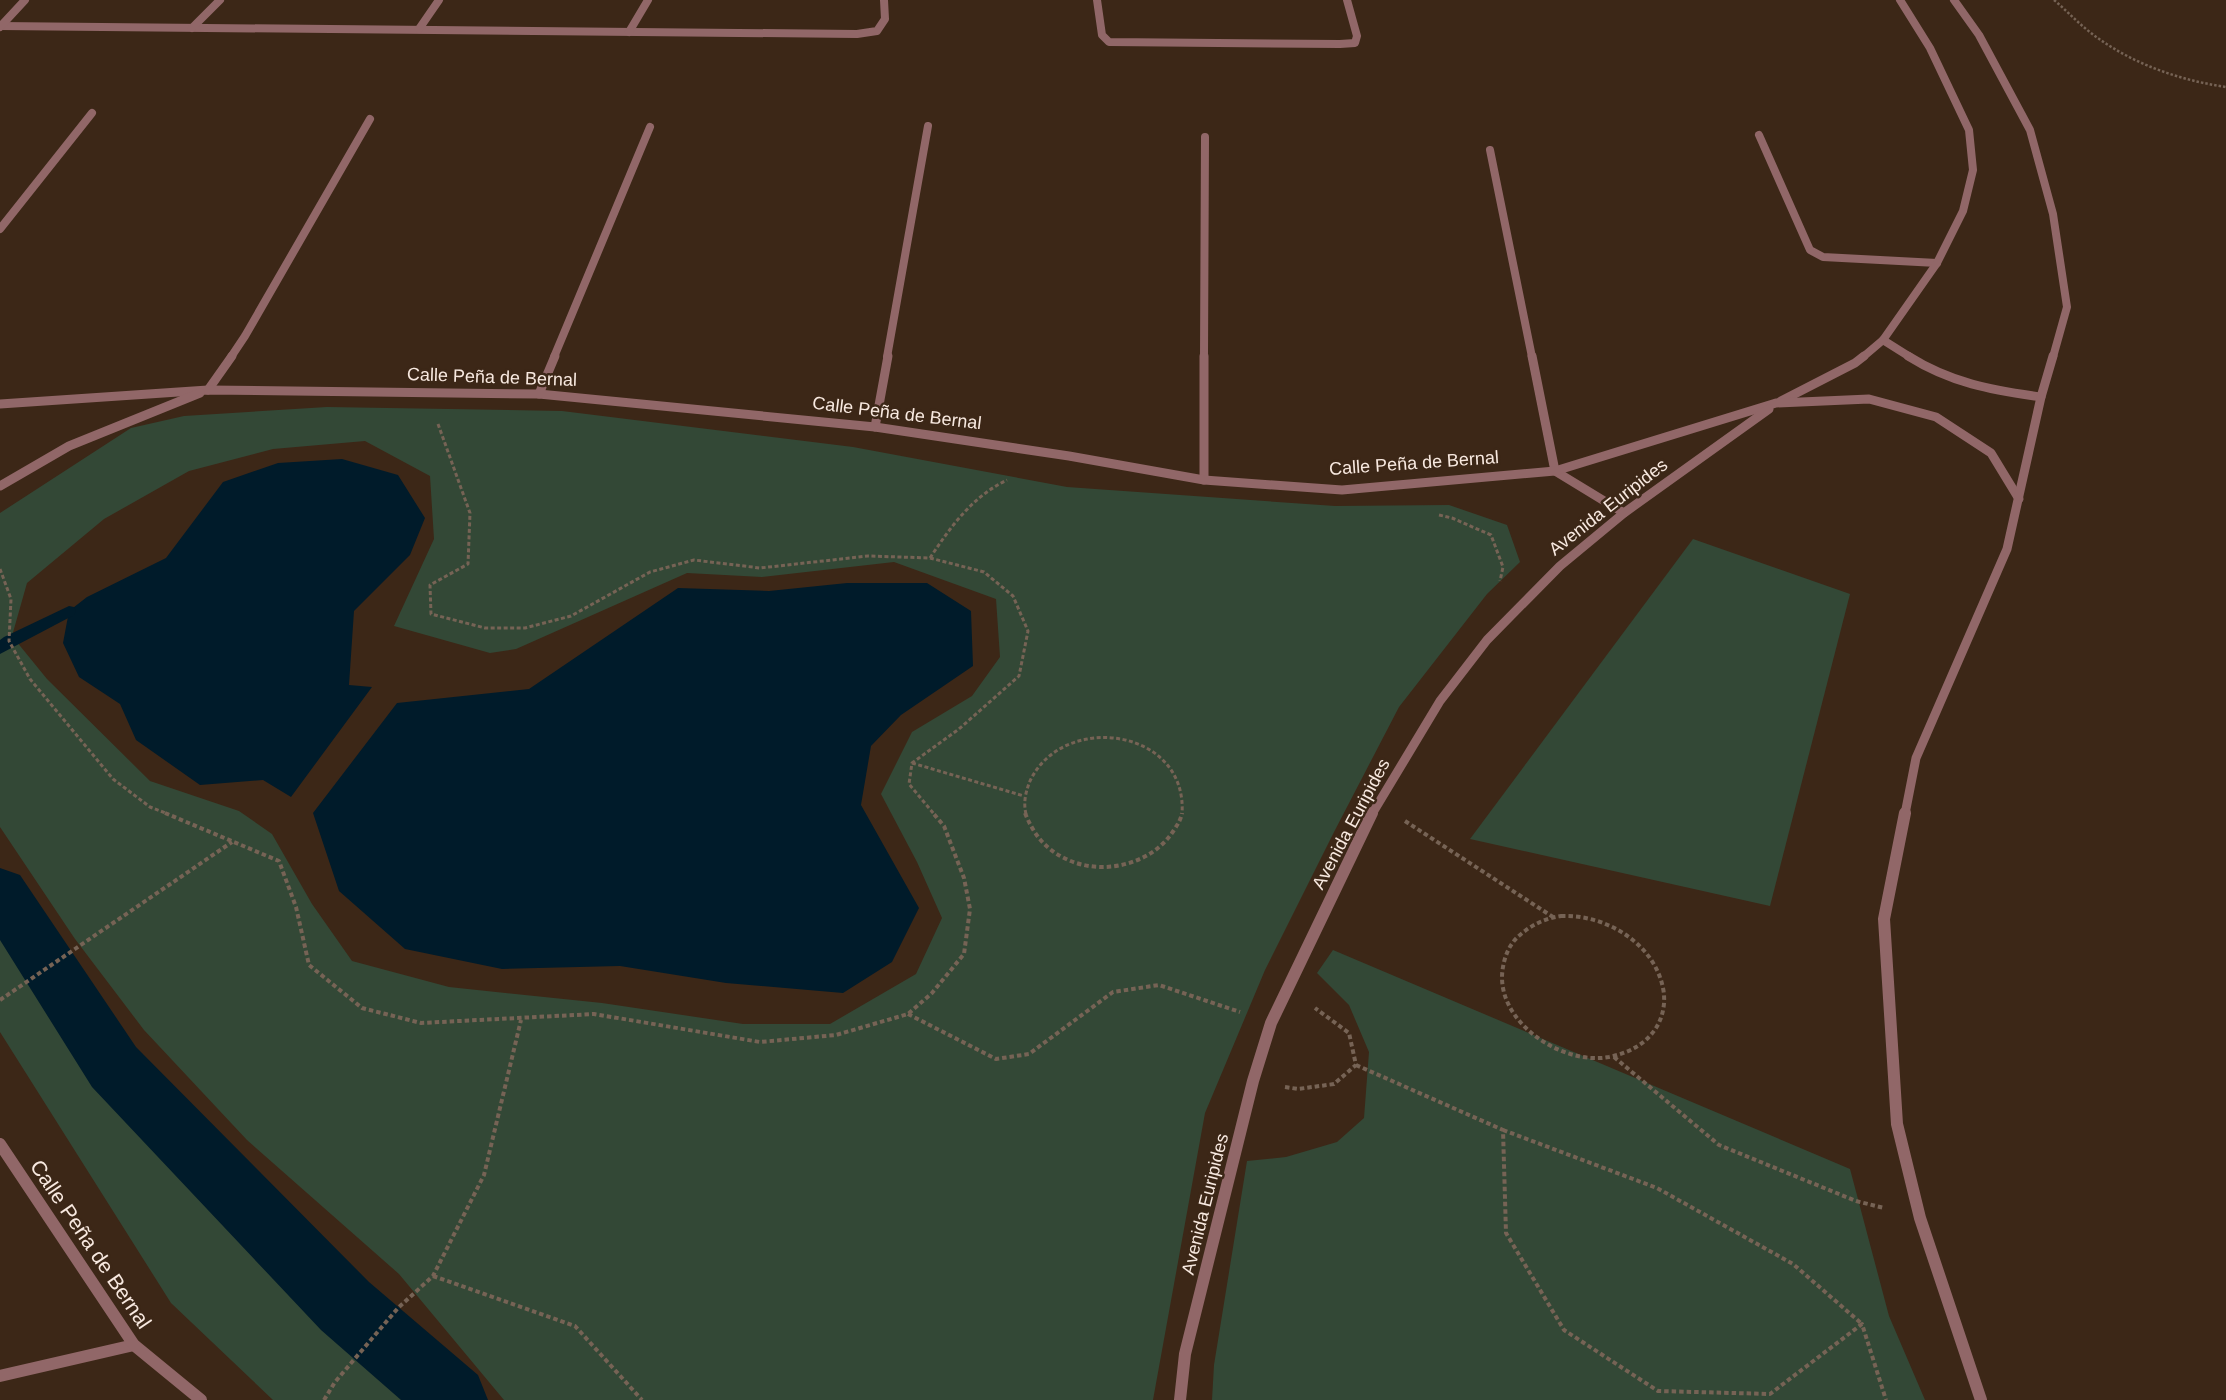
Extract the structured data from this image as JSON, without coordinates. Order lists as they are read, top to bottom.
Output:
{
  "streets": {
    "street": ["Calle Peña de Bernal", "Avenida Euripides"]
  },
  "crossings": [
    ["Calle Peña de Bernal", "Avenida Euripides"]
  ]
}
